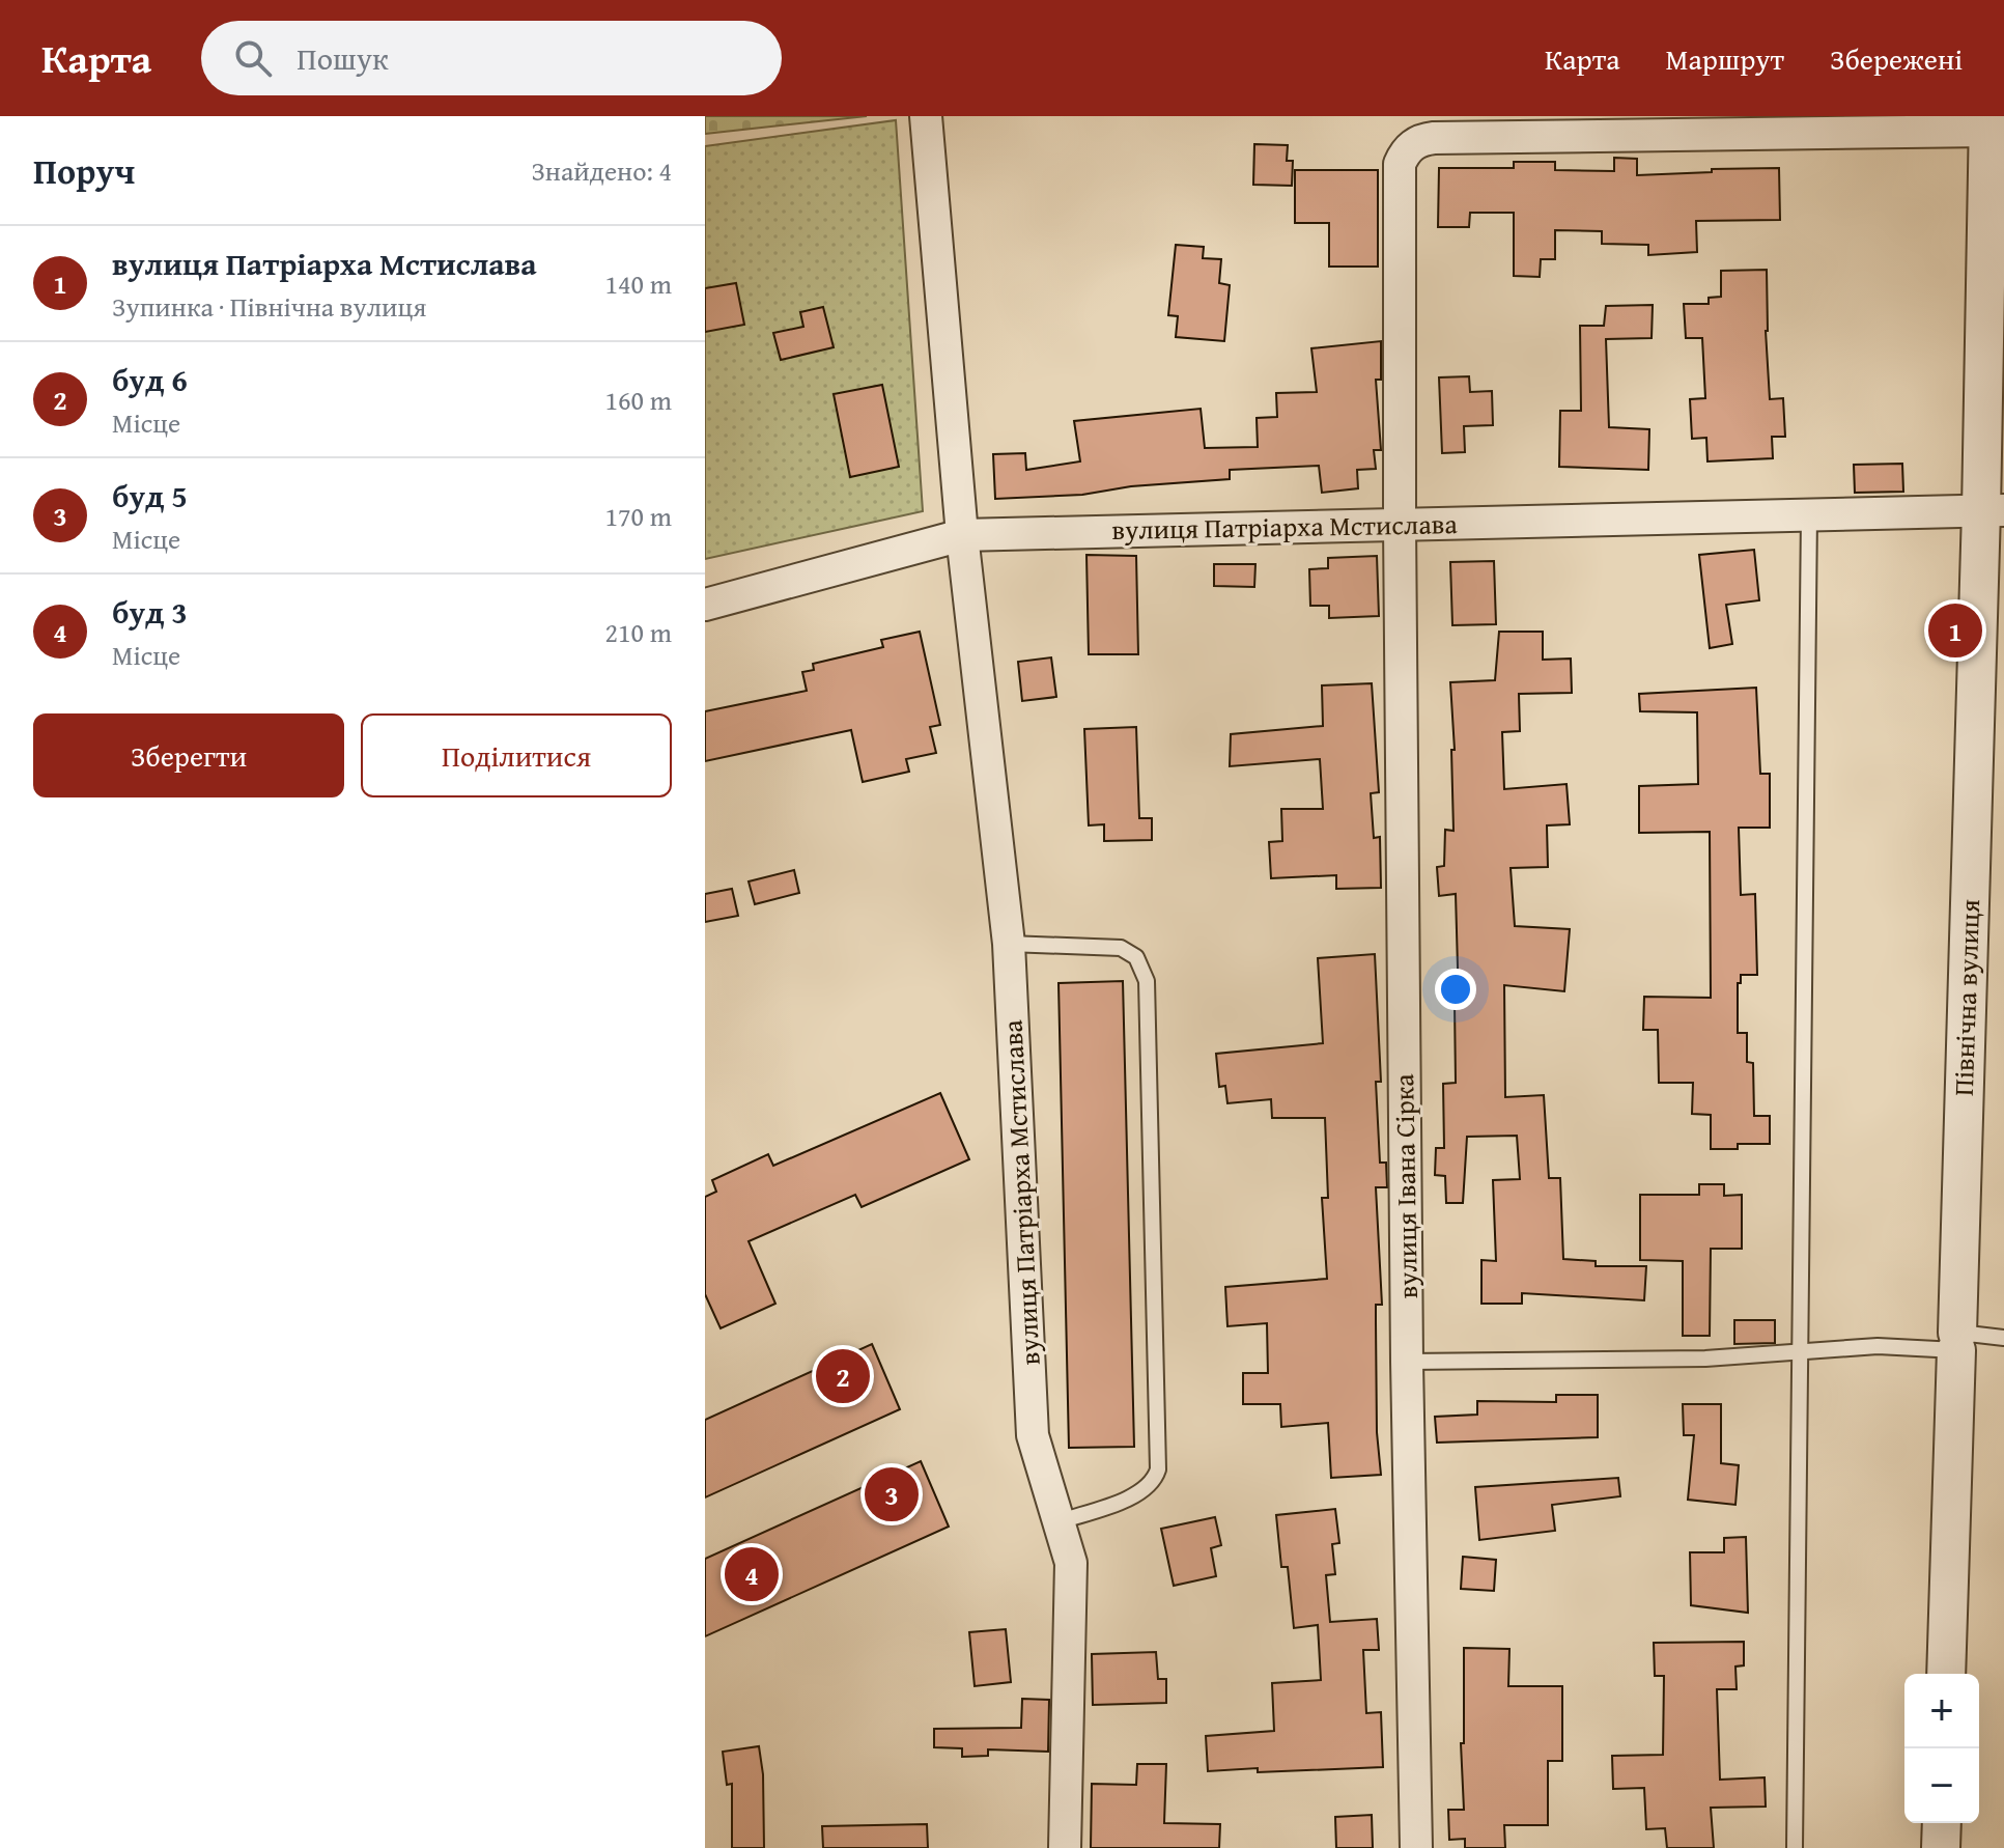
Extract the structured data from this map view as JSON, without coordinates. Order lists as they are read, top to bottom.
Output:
{
  "streets": {
    "street": ["вулиця Патріарха Мстислава", "Північна вулиця", "вулиця Івана Сірка"]
  },
  "crossings": [
    ["вулиця Патріарха Мстислава", "Північна вулиця"],
    ["вулиця Патріарха Мстислава", "вулиця Івана Сірка"],
    ["Північна вулиця", "вулиця Івана Сірка"]
  ],
  "page": {
    "header": "Карта",
    "search": "Пошук",
    "nav": ["Карта", "Маршрут", "Збережені"],
    "heading": ["Поруч", "Знайдено: 4"],
    "list": [
      {
        "mark": "1",
        "name": "вулиця Патріарха Мстислава",
        "note": "Зупинка · Північна вулиця",
        "value": "140 m"
      },
      {
        "mark": "2",
        "name": "буд 6",
        "note": "Місце",
        "value": "160 m"
      },
      {
        "mark": "3",
        "name": "буд 5",
        "note": "Місце",
        "value": "170 m"
      },
      {
        "mark": "4",
        "name": "буд 3",
        "note": "Місце",
        "value": "210 m"
      }
    ],
    "pins": [
      "1",
      "2",
      "3",
      "4"
    ],
    "buttons": ["Зберегти", "Поділитися"],
    "map_buttons": ["+", "−"]
  }
}
